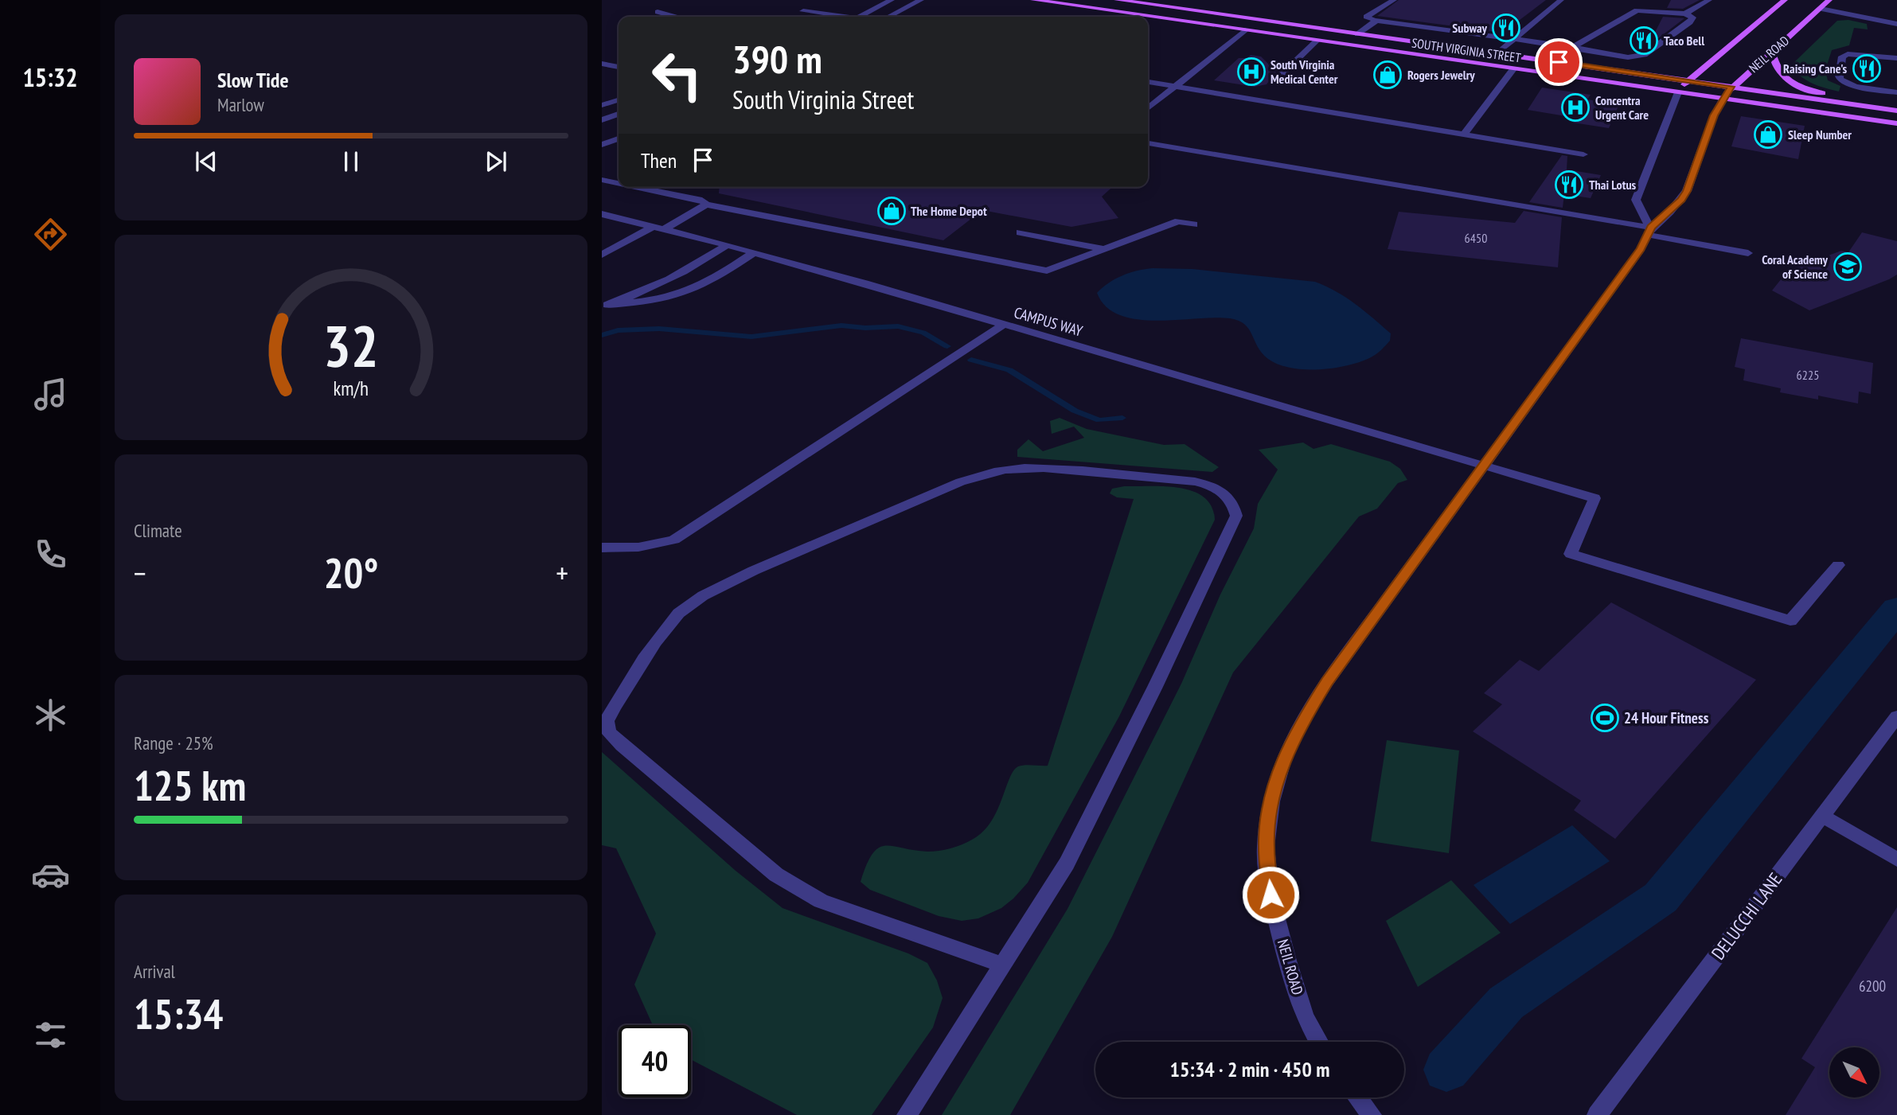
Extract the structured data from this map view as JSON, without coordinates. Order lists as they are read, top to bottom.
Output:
{
  "streets": {
    "main road": ["SOUTH VIRGINIA STREET", "NEIL ROAD"],
    "street": ["CAMPUS WAY", "DELUCCHI LANE"]
  },
  "crossings": [
    ["SOUTH VIRGINIA STREET", "NEIL ROAD"],
    ["NEIL ROAD", "CAMPUS WAY"]
  ],
  "places": {
    "restaurant": [
      "Subway",
      "Taco Bell",
      "Raising Cane's",
      "Thai Lotus"
    ],
    "hospital": ["South Virginia Medical Center", "Concentra Urgent Care"],
    "shop": ["Rogers Jewelry", "Sleep Number", "The Home Depot"],
    "school or university": ["Coral Academy of Science"],
    "sports": ["24 Hour Fitness"]
  },
  "house_numbers": ["6450", "6225", "6200"],
  "north": "bottom right",
  "page": {
    "tabs": "15:32",
    "turn": ["390 m", "South Virginia Street"],
    "song": ["Slow Tide", "Marlow"],
    "then": "Then",
    "tile": [
      "Climate",
      ["Range · 25%", "125 km"],
      ["Arrival", "15:34"]
    ],
    "heat": ["−", "20°", "+"],
    "limit": "40",
    "trip": "15:34 · 2 min · 450 m",
    "gauge": ["32", "km/h"]
  }
}
